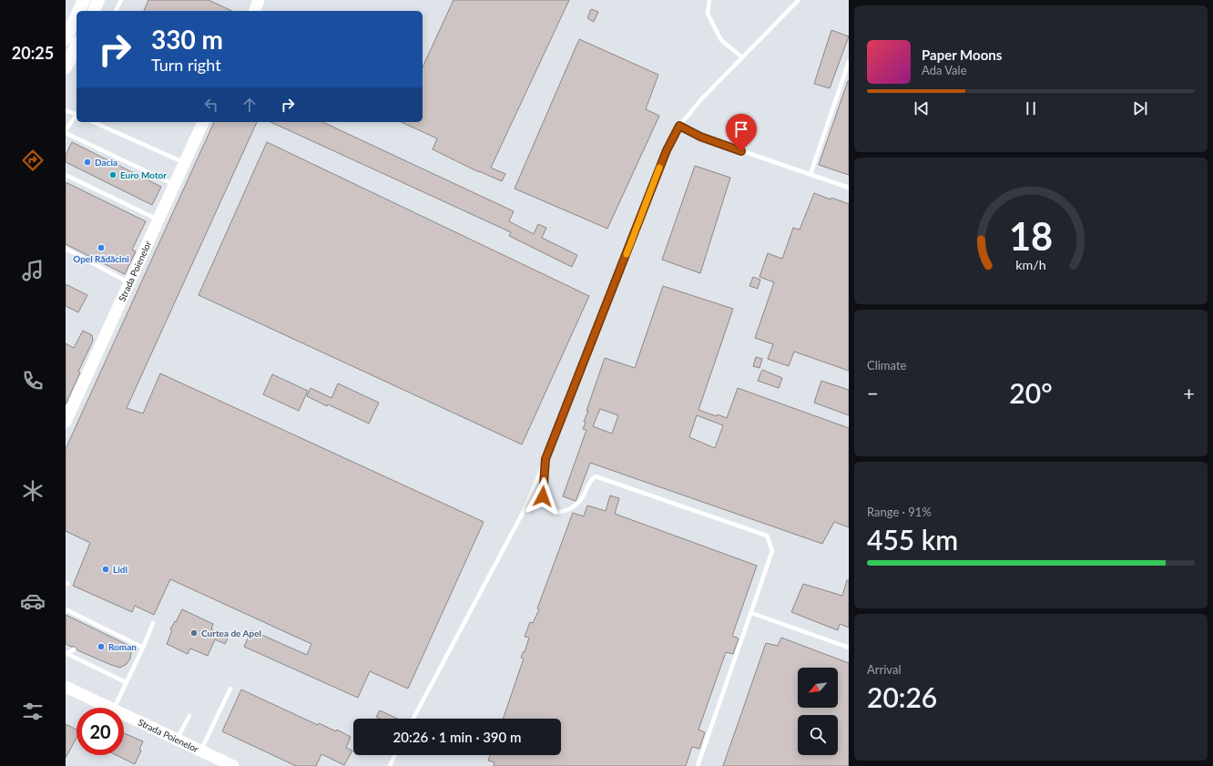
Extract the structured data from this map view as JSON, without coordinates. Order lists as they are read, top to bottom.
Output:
{
  "streets": {
    "street": ["Strada Poienelor"]
  },
  "places": [
    "Dacia",
    "Euro Motor",
    "Opel Rădăcini",
    "Lidl",
    "Curtea de Apel",
    "Roman"
  ],
  "north": "bottom left",
  "page": {
    "tabs": "20:25",
    "turn": ["330 m", "Turn right"],
    "song": ["Paper Moons", "Ada Vale"],
    "tile": [
      "Climate",
      ["Range · 91%", "455 km"],
      ["Arrival", "20:26"]
    ],
    "heat": ["−", "20°", "+"],
    "limit": "20",
    "trip": "20:26 · 1 min · 390 m",
    "gauge": ["18", "km/h"]
  }
}
